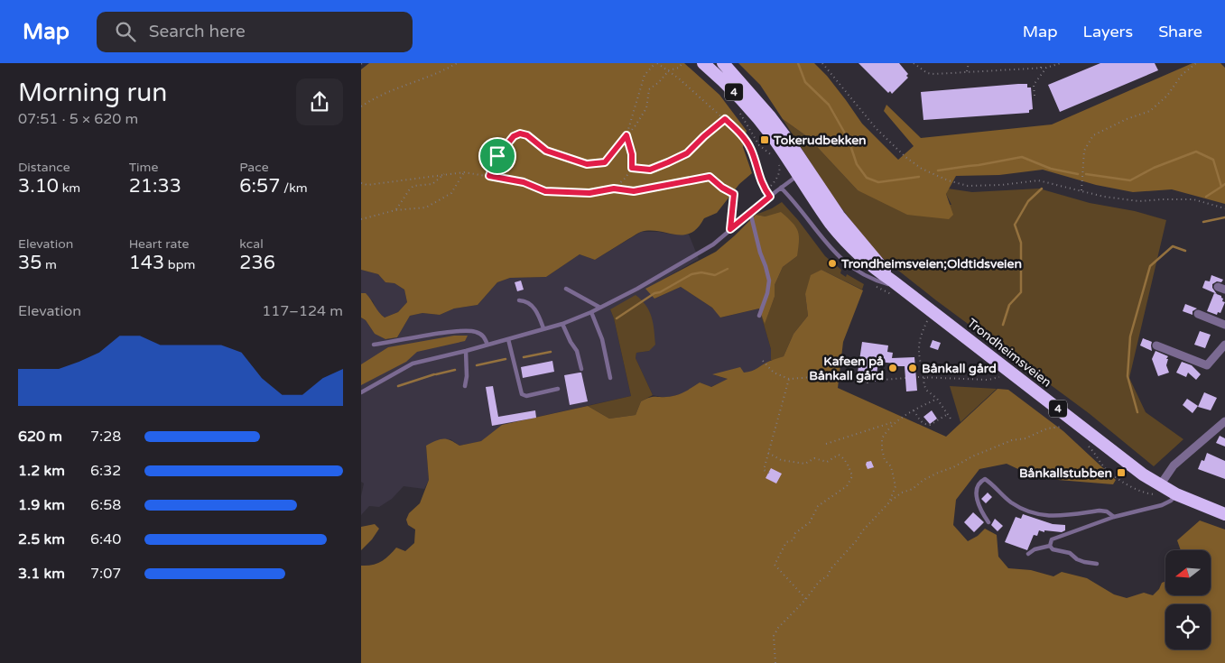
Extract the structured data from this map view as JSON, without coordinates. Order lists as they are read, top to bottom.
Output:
{
  "streets": {
    "highway": ["4", "Trondheimsveien"]
  },
  "places": {
    "transit": ["Tokerudbekken", "Bånkallstubben"],
    "other": ["Trondheimsveien;Oldtidsveien", "Kafeen på Bånkall gård", "Bånkall gård"]
  },
  "north": "left",
  "page": {
    "header": "Map",
    "search": "Search here",
    "nav": ["Map", "Layers", "Share"],
    "heading": ["Morning run", "07:51 · 5 × 620 m"],
    "stats": [
      ["Distance", "3.10 km"],
      ["Time", "21:33"],
      ["Pace", "6:57 /km"],
      ["Elevation", "35 m"],
      ["Heart rate", "143 bpm"],
      ["kcal", "236"]
    ],
    "chart": ["Elevation", "117–124 m"],
    "list": [
      {
        "name": "620 m",
        "note": "7:28"
      },
      {
        "name": "1.2 km",
        "note": "6:32"
      },
      {
        "name": "1.9 km",
        "note": "6:58"
      },
      {
        "name": "2.5 km",
        "note": "6:40"
      },
      {
        "name": "3.1 km",
        "note": "7:07"
      }
    ]
  }
}
